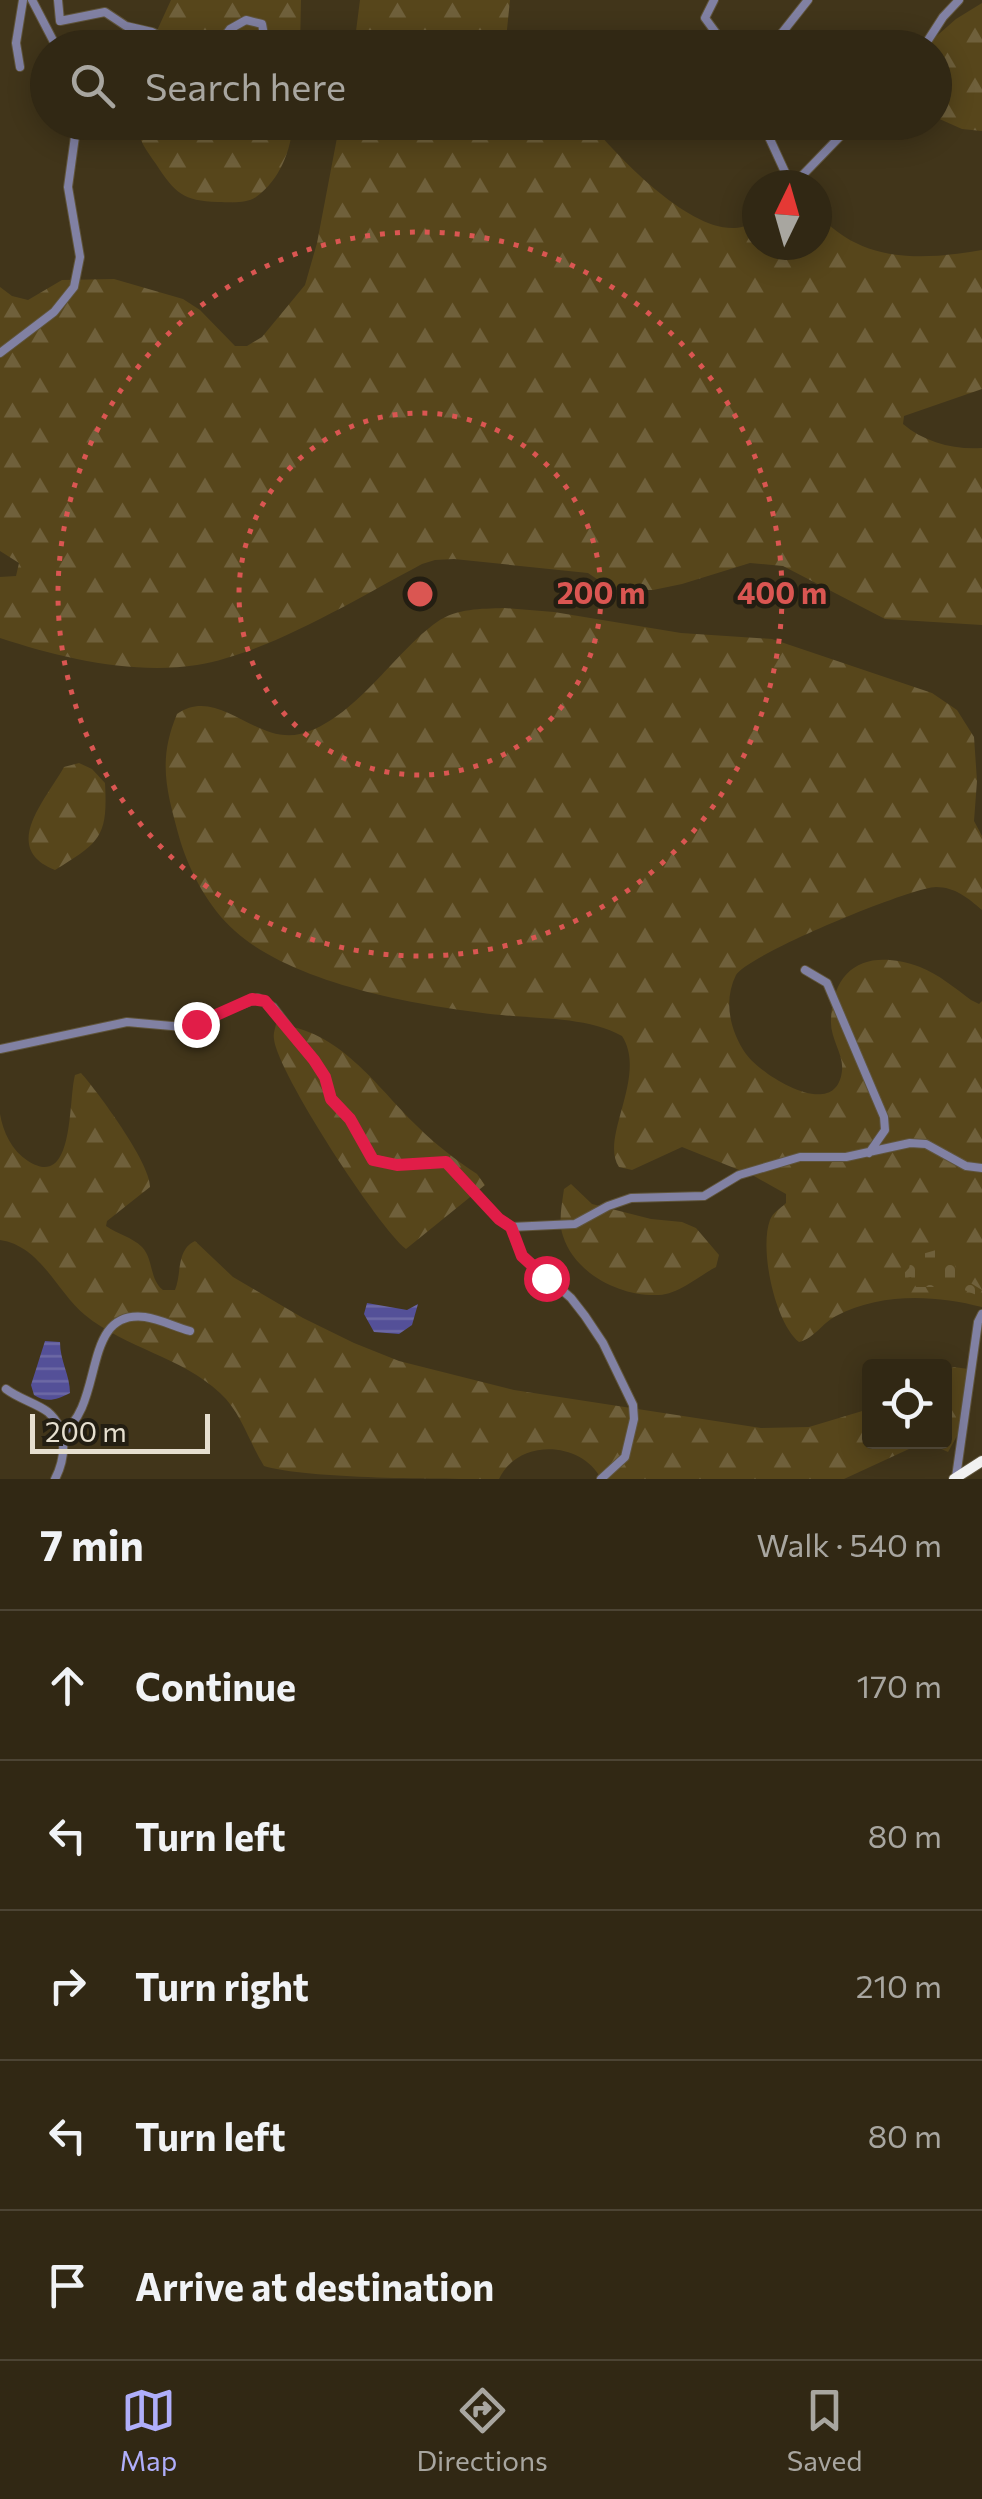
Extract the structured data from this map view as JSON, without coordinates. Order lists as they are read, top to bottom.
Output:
{
  "scale_bar": "200 m",
  "north": "top",
  "page": {
    "search": "Search here",
    "scale": "200 m",
    "heading": ["7 min", "Walk · 540 m"],
    "list": [
      ["Continue", "170 m"],
      ["Turn left", "80 m"],
      ["Turn right", "210 m"],
      ["Turn left", "80 m"],
      "Arrive at destination"
    ],
    "nav": ["Map", "Directions", "Saved"]
  },
  "rings": ["200 m", "400 m"]
}
